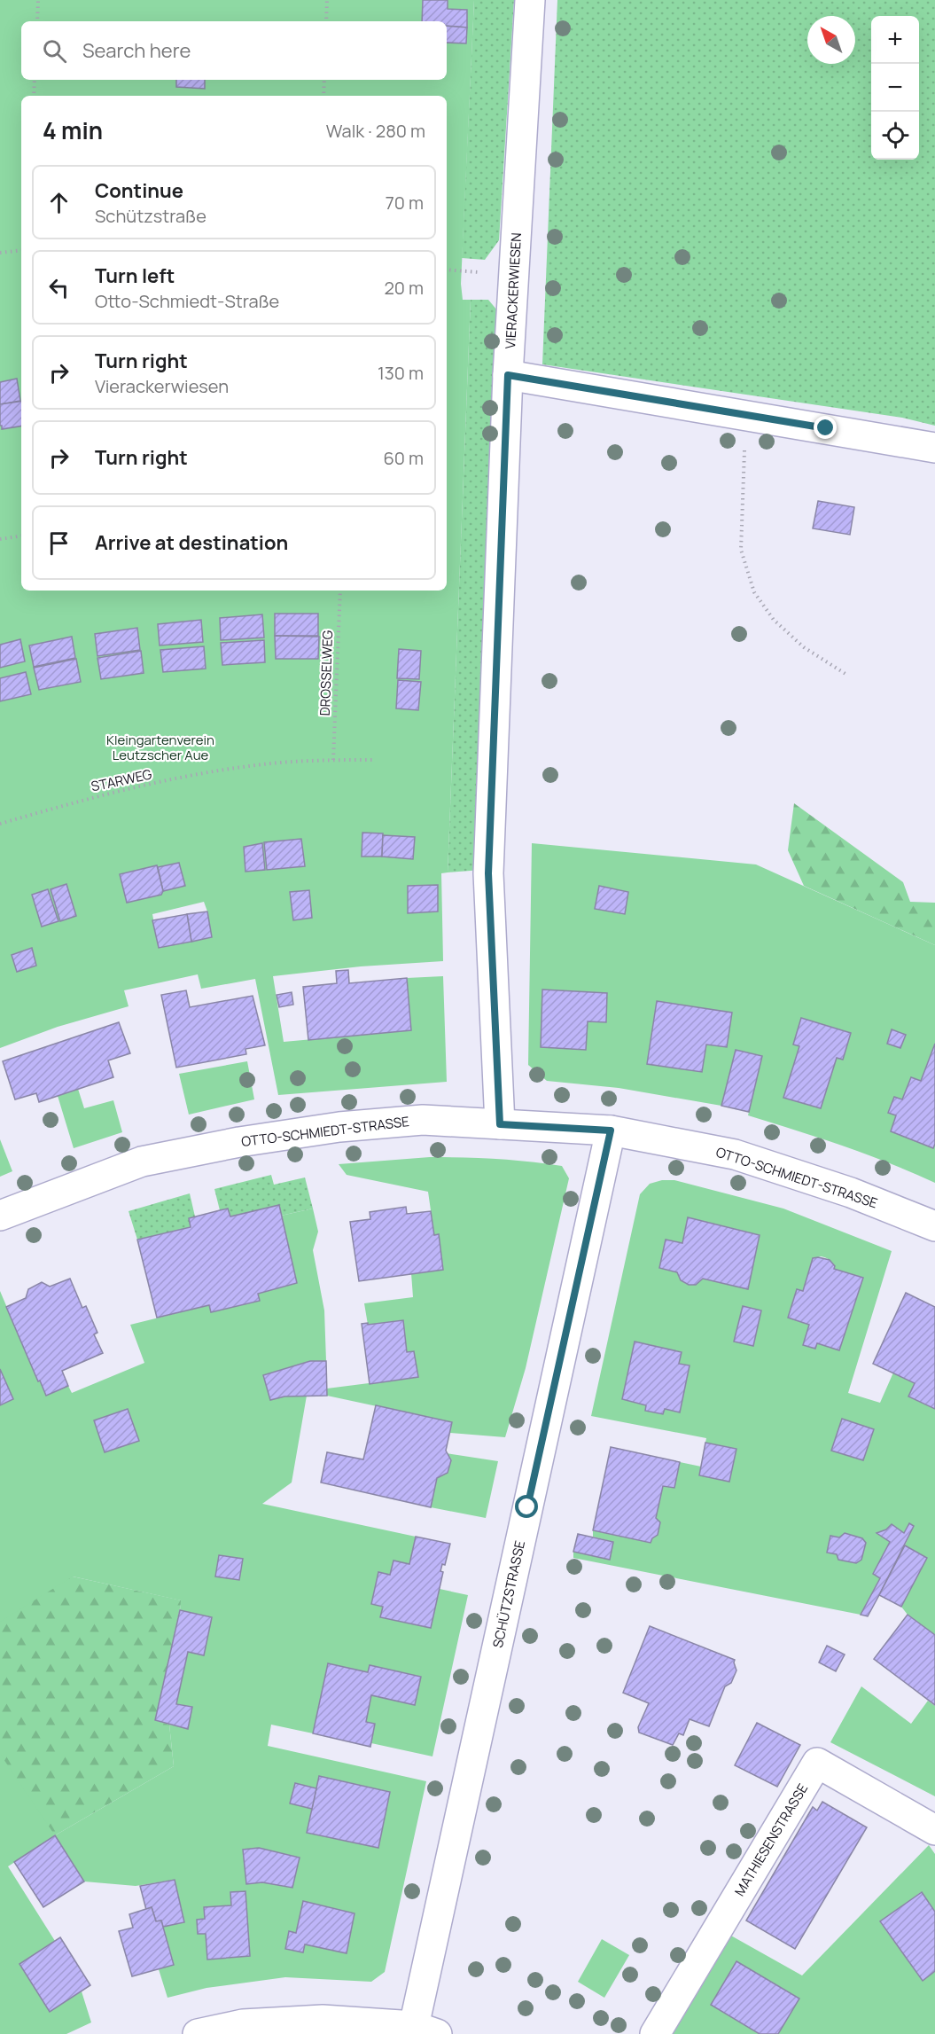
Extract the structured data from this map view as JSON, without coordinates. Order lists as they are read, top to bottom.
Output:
{
  "streets": {
    "street": [
      "VIERACKERWIESEN",
      "OTTO-SCHMIEDT-STRASSE",
      "SCHÜTZSTRASSE",
      "MATHIESENSTRASSE"
    ],
    "path": ["DROSSELWEG", "STARWEG"]
  },
  "crossings": [
    ["VIERACKERWIESEN", "OTTO-SCHMIEDT-STRASSE"],
    ["DROSSELWEG", "STARWEG"],
    ["OTTO-SCHMIEDT-STRASSE", "SCHÜTZSTRASSE"]
  ],
  "parks": ["Kleingartenverein Leutzscher Aue"],
  "north": "top left",
  "page": {
    "map_buttons": ["+", "−"],
    "search": "Search here",
    "heading": ["4 min", "Walk · 280 m"],
    "list": [
      ["Continue", "Schützstraße", "70 m"],
      ["Turn left", "Otto-Schmiedt-Straße", "20 m"],
      ["Turn right", "Vierackerwiesen", "130 m"],
      ["Turn right", "60 m"],
      "Arrive at destination"
    ]
  }
}
